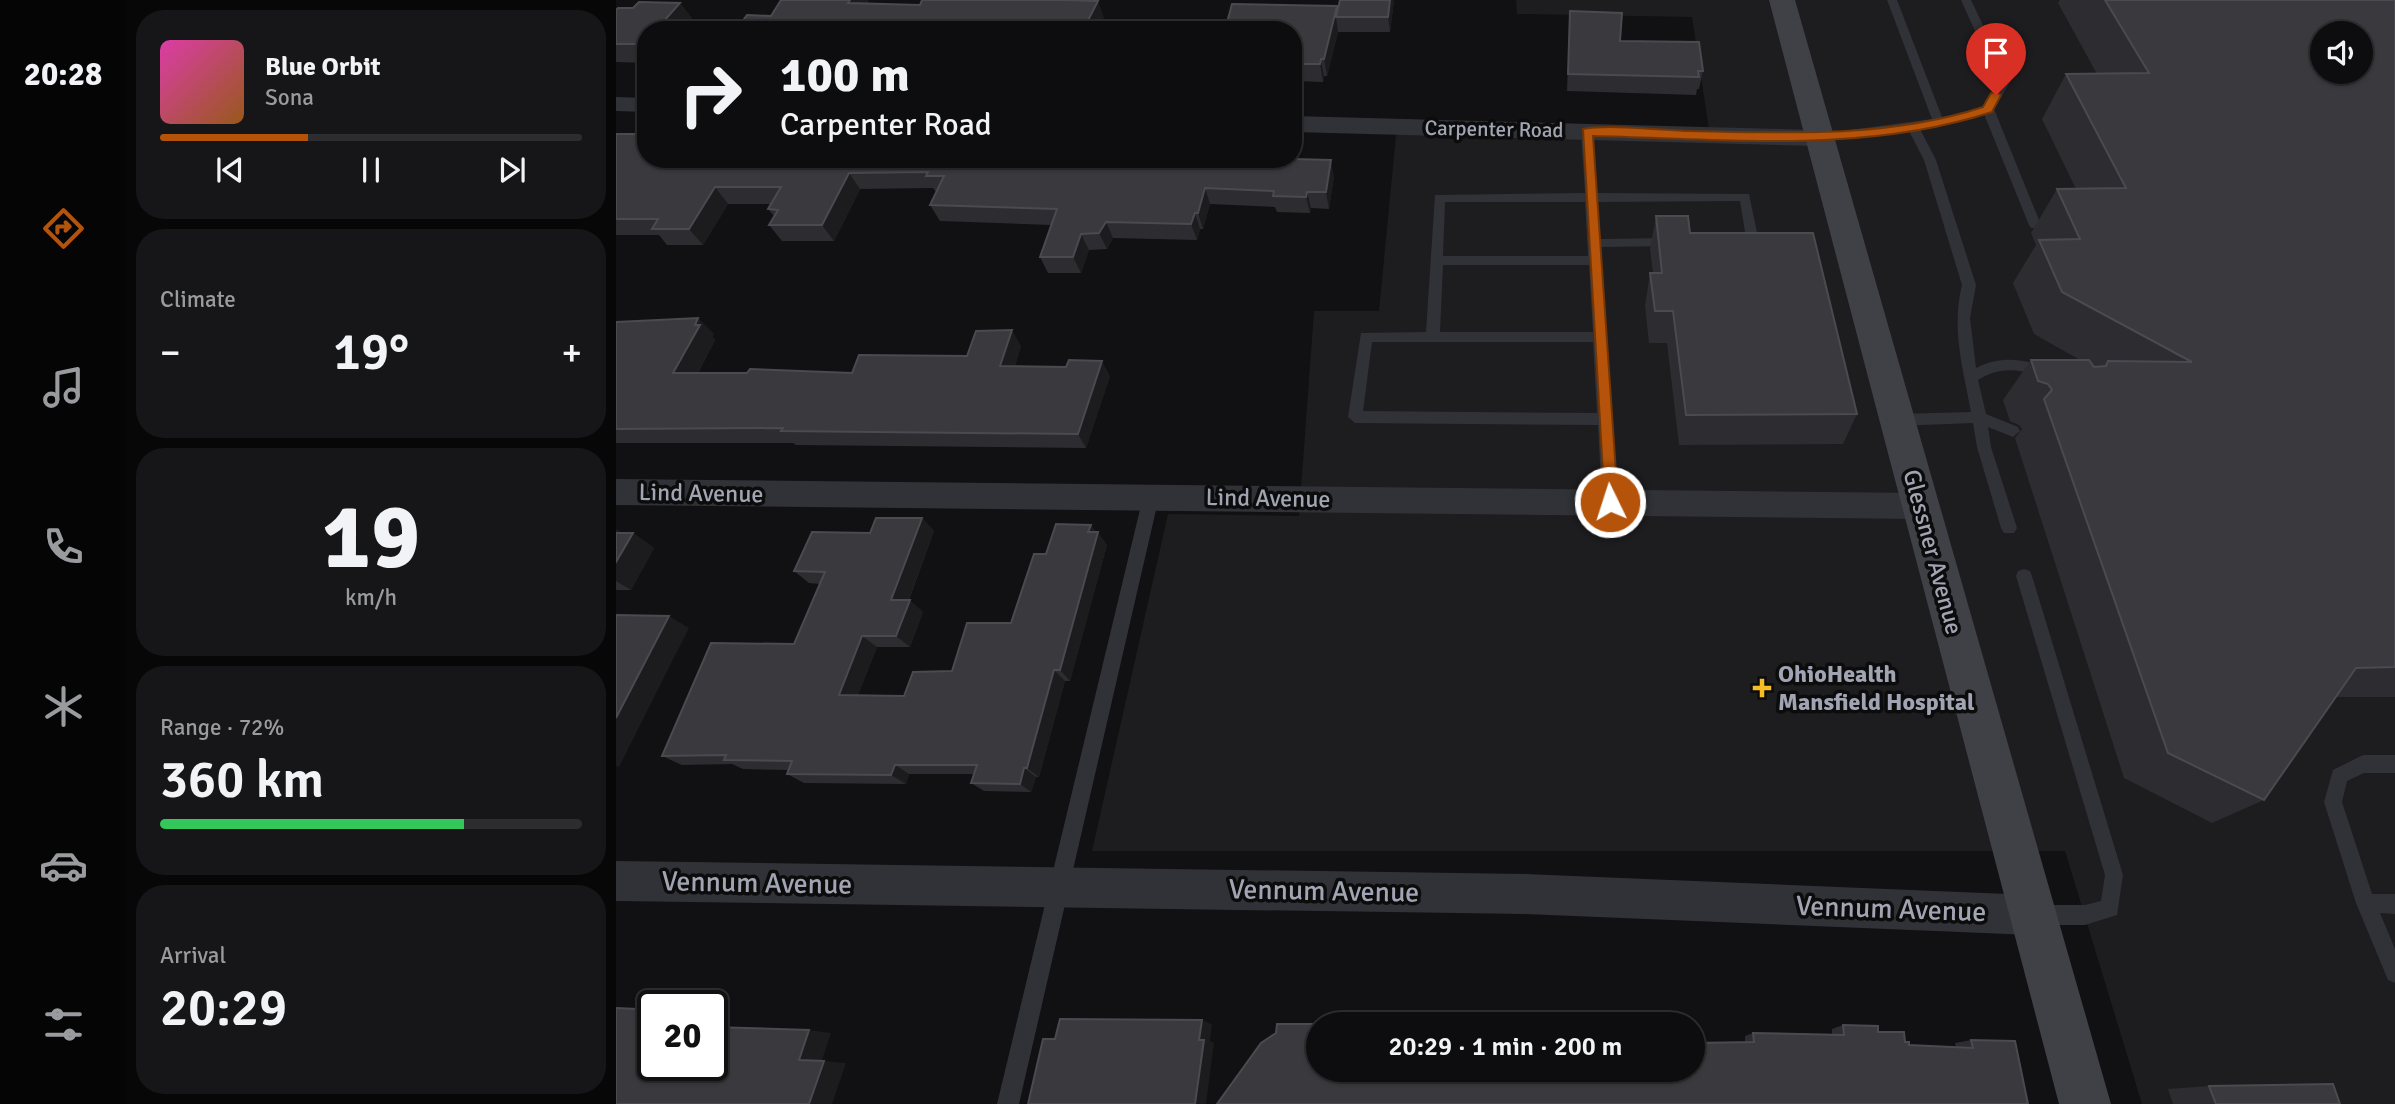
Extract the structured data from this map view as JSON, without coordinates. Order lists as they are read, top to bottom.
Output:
{
  "streets": {
    "street": [
      "Carpenter Road",
      "Lind Avenue",
      "Glessner Avenue",
      "Vennum Avenue"
    ]
  },
  "crossings": [
    ["Carpenter Road", "Glessner Avenue"],
    ["Lind Avenue", "Glessner Avenue"],
    ["Glessner Avenue", "Vennum Avenue"]
  ],
  "places": {
    "health": ["OhioHealth Mansfield Hospital"]
  },
  "page": {
    "tabs": "20:28",
    "turn": ["100 m", "Carpenter Road"],
    "song": ["Blue Orbit", "Sona"],
    "tile": [
      "Climate",
      ["19", "km/h"],
      ["Range · 72%", "360 km"],
      ["Arrival", "20:29"]
    ],
    "heat": ["−", "19°", "+"],
    "limit": "20",
    "trip": "20:29 · 1 min · 200 m"
  }
}
